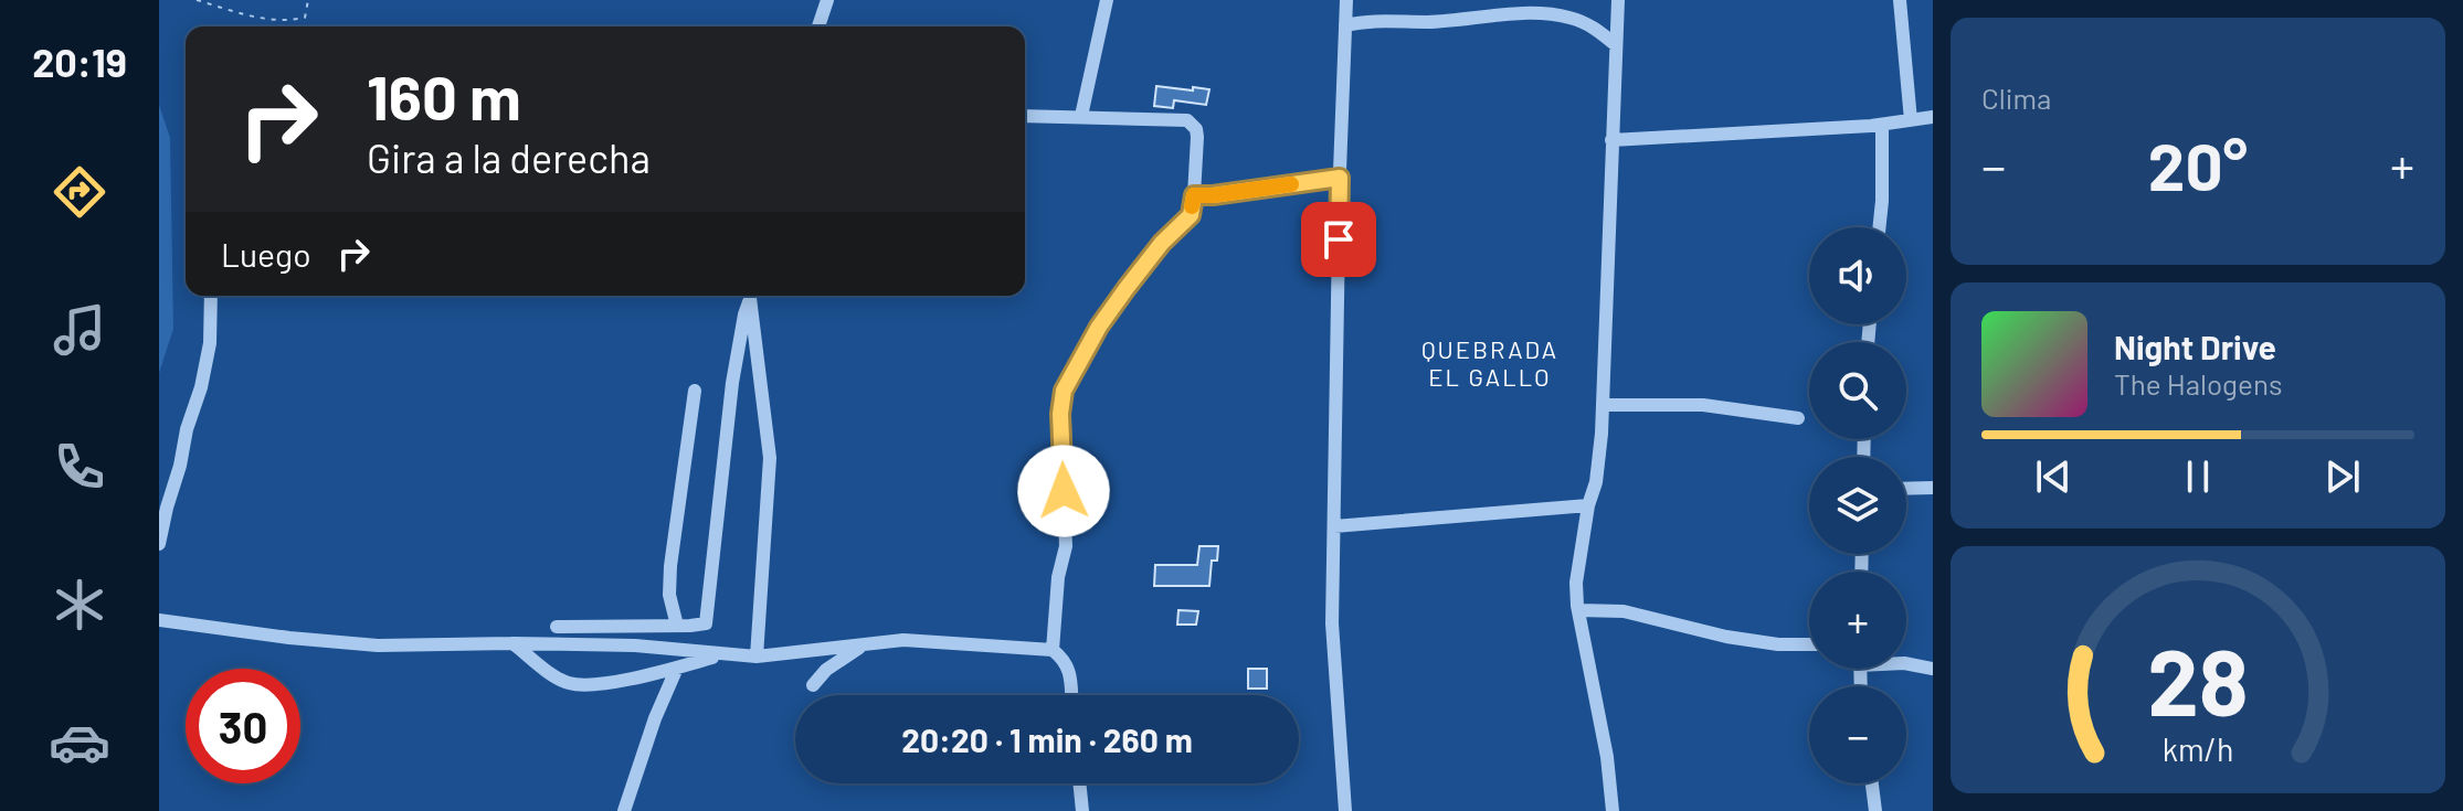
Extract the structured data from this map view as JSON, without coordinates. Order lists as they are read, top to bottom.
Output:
{
  "districts": ["QUEBRADA EL GALLO"],
  "page": {
    "tabs": "20:19",
    "tile": "Clima",
    "turn": ["160 m", "Gira a la derecha"],
    "heat": ["−", "20°", "+"],
    "then": "Luego",
    "map_buttons": ["+", "−"],
    "song": ["Night Drive", "The Halogens"],
    "limit": "30",
    "trip": "20:20 · 1 min · 260 m",
    "gauge": ["28", "km/h"]
  }
}
